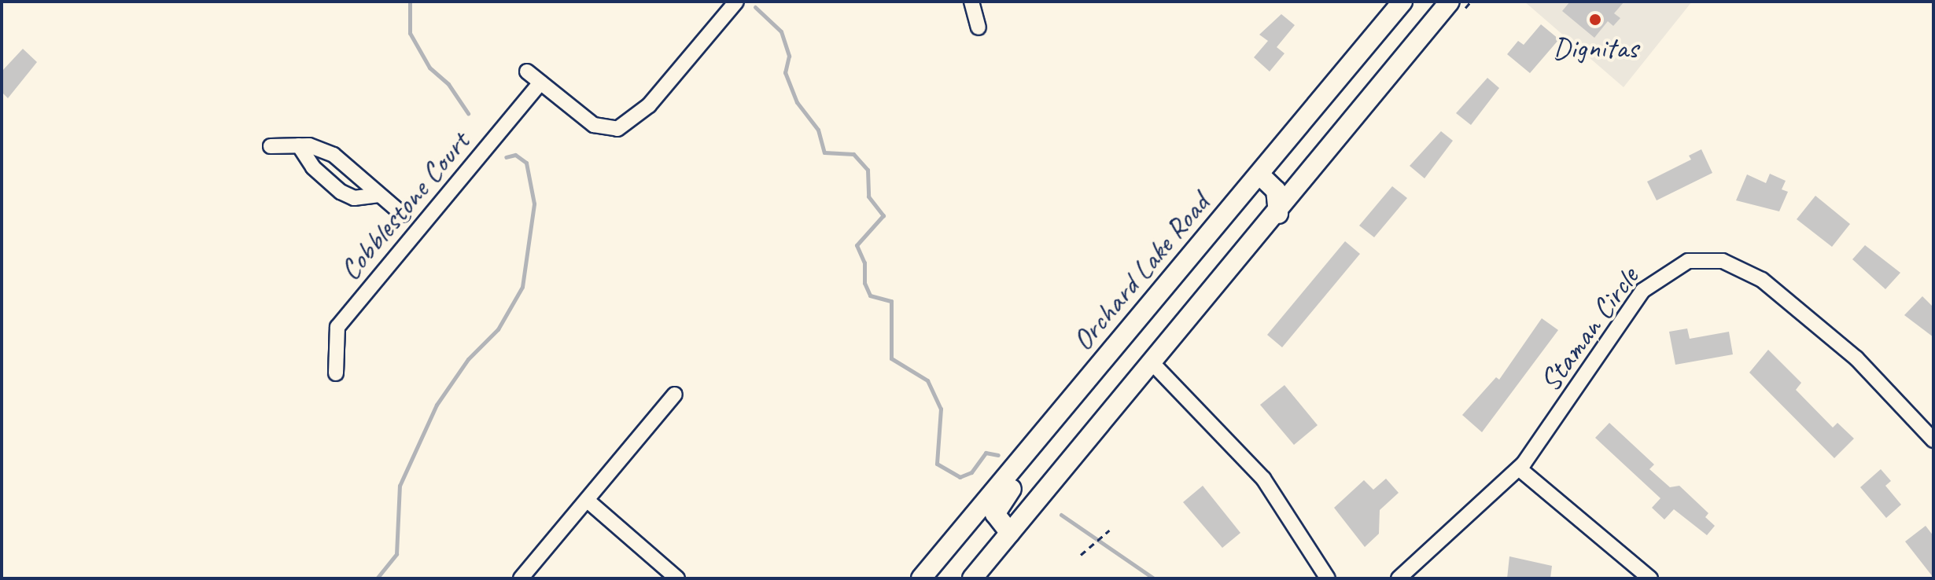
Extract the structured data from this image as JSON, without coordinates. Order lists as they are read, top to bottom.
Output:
{
  "streets": {
    "main road": ["Orchard Lake Road"],
    "street": ["Cobblestone Court", "Staman Circle"]
  },
  "places": ["Dignitas"]
}
